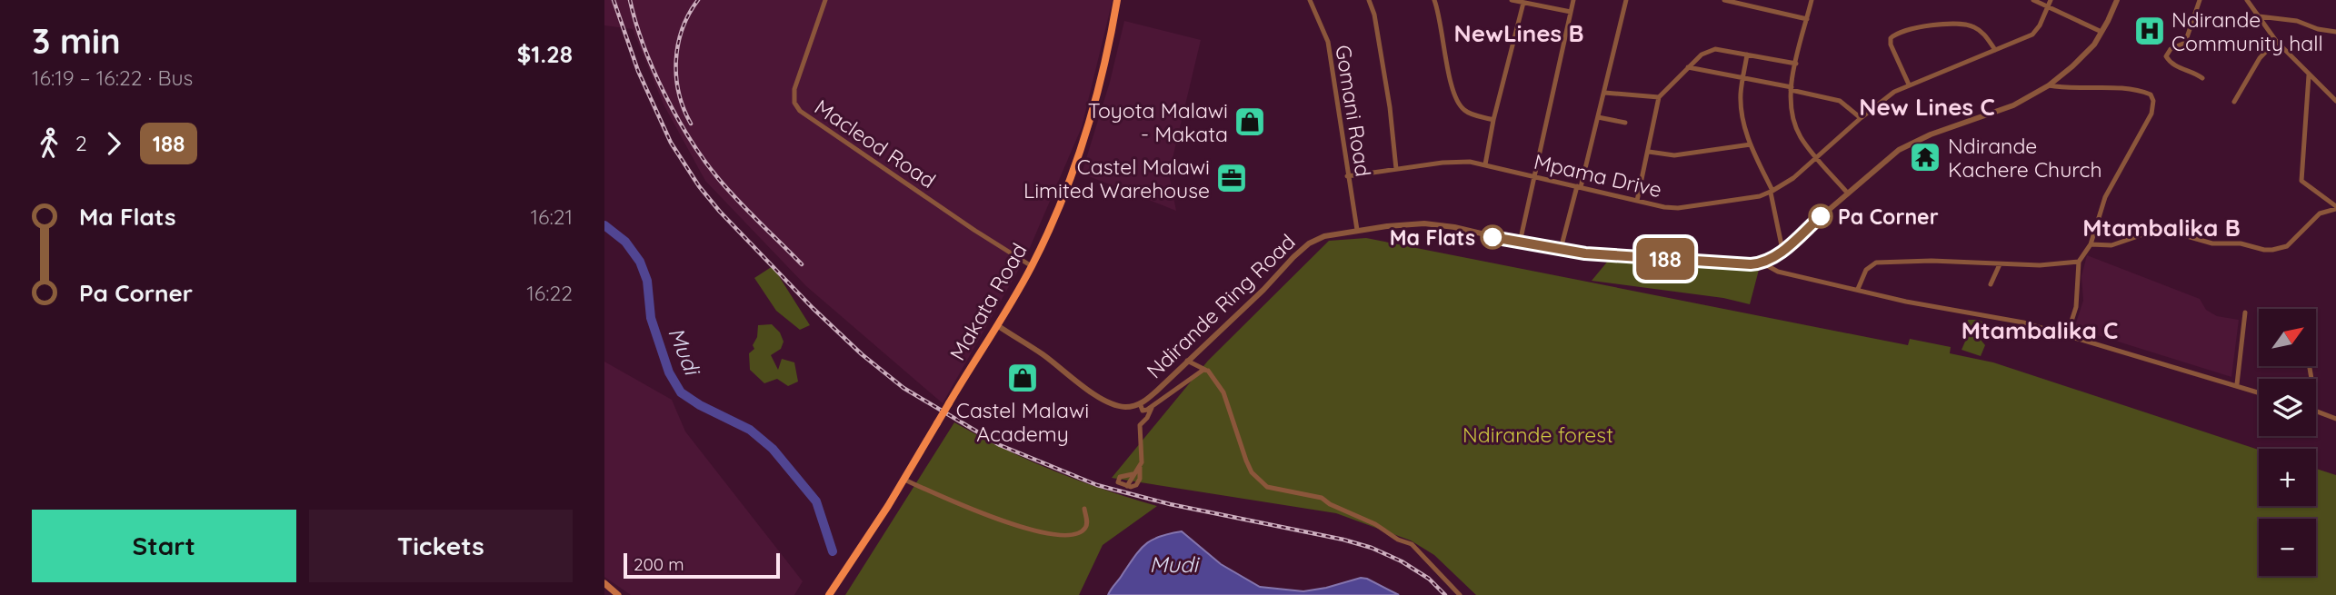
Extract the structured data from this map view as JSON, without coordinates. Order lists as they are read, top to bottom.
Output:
{
  "streets": {
    "main road": ["Makata Road"],
    "street": [
      "Gomani Road",
      "Macleod Road",
      "Mpama Drive",
      "Ndirande Ring Road"
    ]
  },
  "crossings": [
    ["Gomani Road", "Mpama Drive"],
    ["Gomani Road", "Ndirande Ring Road"],
    ["Macleod Road", "Makata Road"],
    ["Makata Road", "Ndirande Ring Road"]
  ],
  "districts": [
    "NewLines B",
    "New Lines C",
    "Mtambalika B",
    "Mtambalika C"
  ],
  "water": ["Mudi"],
  "parks": ["Ndirande forest"],
  "places": {
    "hospital": ["Ndirande Community hall"],
    "shop": ["Toyota Malawi - Makata", "Castel Malawi Academy"],
    "temple": ["Ndirande Kachere Church"],
    "office": ["Castel Malawi Limited Warehouse"],
    "other": ["Pa Corner", "Ma Flats"]
  },
  "lines": ["bus line 188"],
  "scale_bar": "200 m",
  "north": "top right",
  "page": {
    "heading": ["3 min", "16:19 – 16:22 · Bus", "$1.28"],
    "on_map": "188",
    "legs": ["2", "188"],
    "list": [
      {
        "name": "Ma Flats",
        "value": "16:21"
      },
      {
        "name": "Pa Corner",
        "value": "16:22"
      }
    ],
    "map_buttons": ["+", "−"],
    "buttons": ["Start", "Tickets"],
    "scale": "200 m"
  }
}
